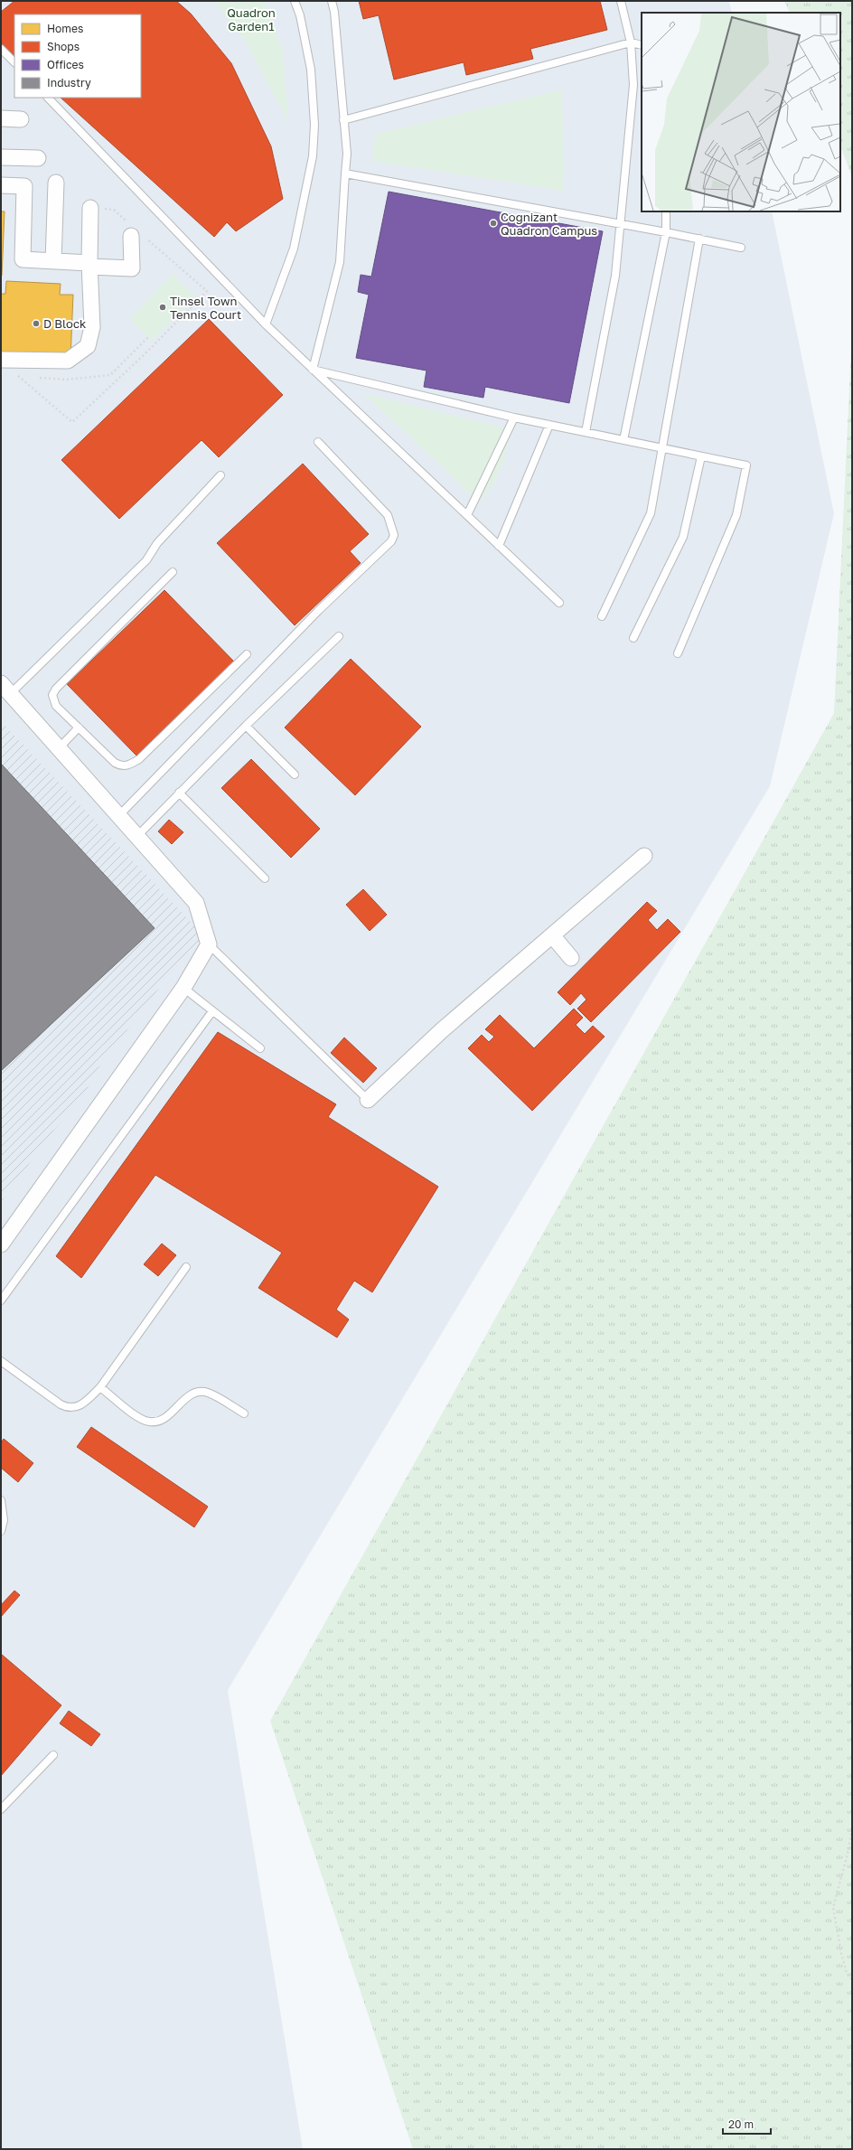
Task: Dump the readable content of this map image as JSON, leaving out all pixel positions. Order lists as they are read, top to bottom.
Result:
{
  "parks": ["Quadron Garden1"],
  "places": ["Cognizant Quadron Campus", "Tinsel Town Tennis Court", "D Block"],
  "legend": [
    "Homes",
    "Shops",
    "Offices",
    "Industry"
  ],
  "scale_bar": "20 m"
}
